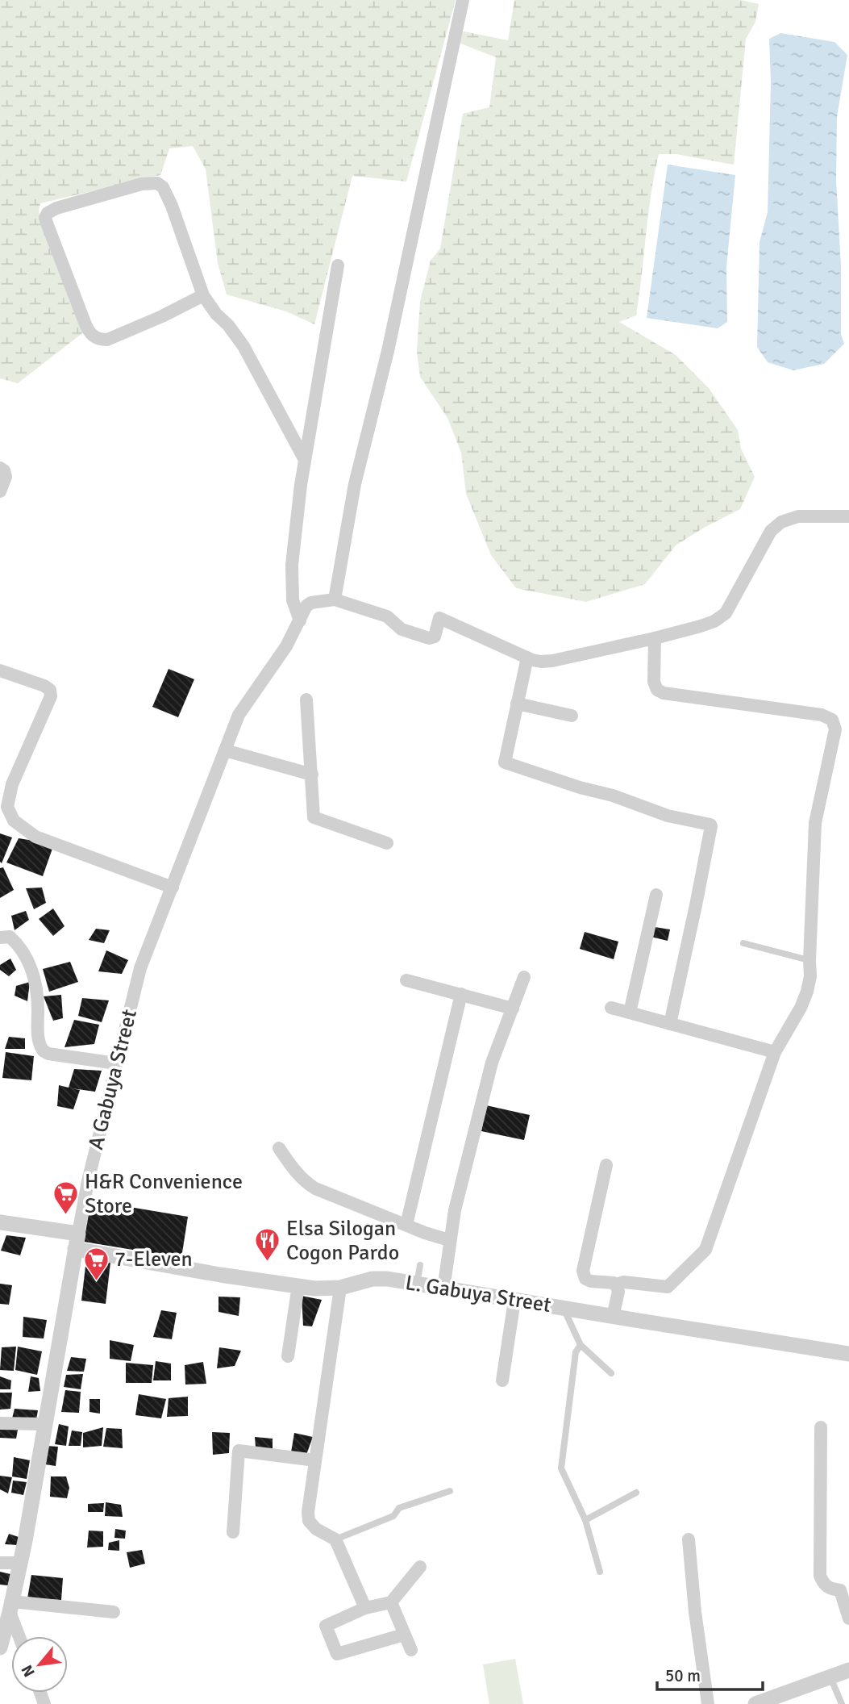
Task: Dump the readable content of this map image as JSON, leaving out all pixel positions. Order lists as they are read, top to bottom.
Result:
{
  "streets": {
    "street": ["A Gabuya Street", "L. Gabuya Street"]
  },
  "crossings": [
    ["A Gabuya Street", "L. Gabuya Street"]
  ],
  "places": {
    "supermarket": ["H&R Convenience Store", "7-Eleven"],
    "restaurant": ["Elsa Silogan Cogon Pardo"]
  },
  "scale_bar": "50 m",
  "north": "bottom left"
}
